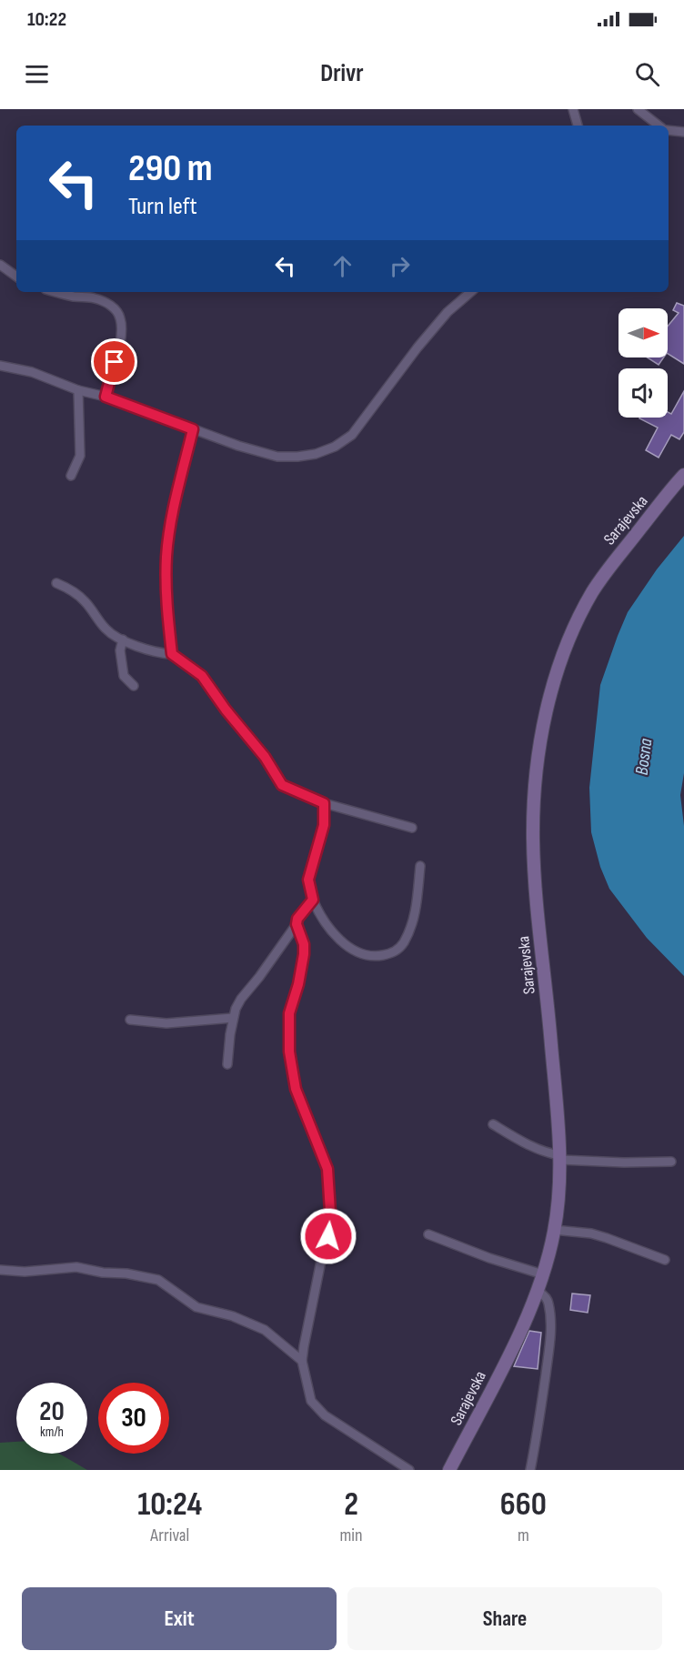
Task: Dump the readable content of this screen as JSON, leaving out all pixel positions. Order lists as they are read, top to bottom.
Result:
{
  "streets": {
    "main road": ["Sarajevska"]
  },
  "water": ["Bosna"],
  "north": "right",
  "page": {
    "status": "10:22",
    "header": "Drivr",
    "turn": ["290 m", "Turn left"],
    "speed": "20 km/h",
    "limit": "30",
    "eta": [
      "10:24",
      "Arrival",
      "2",
      "min",
      "660",
      "m"
    ],
    "buttons": ["Exit", "Share"]
  }
}
